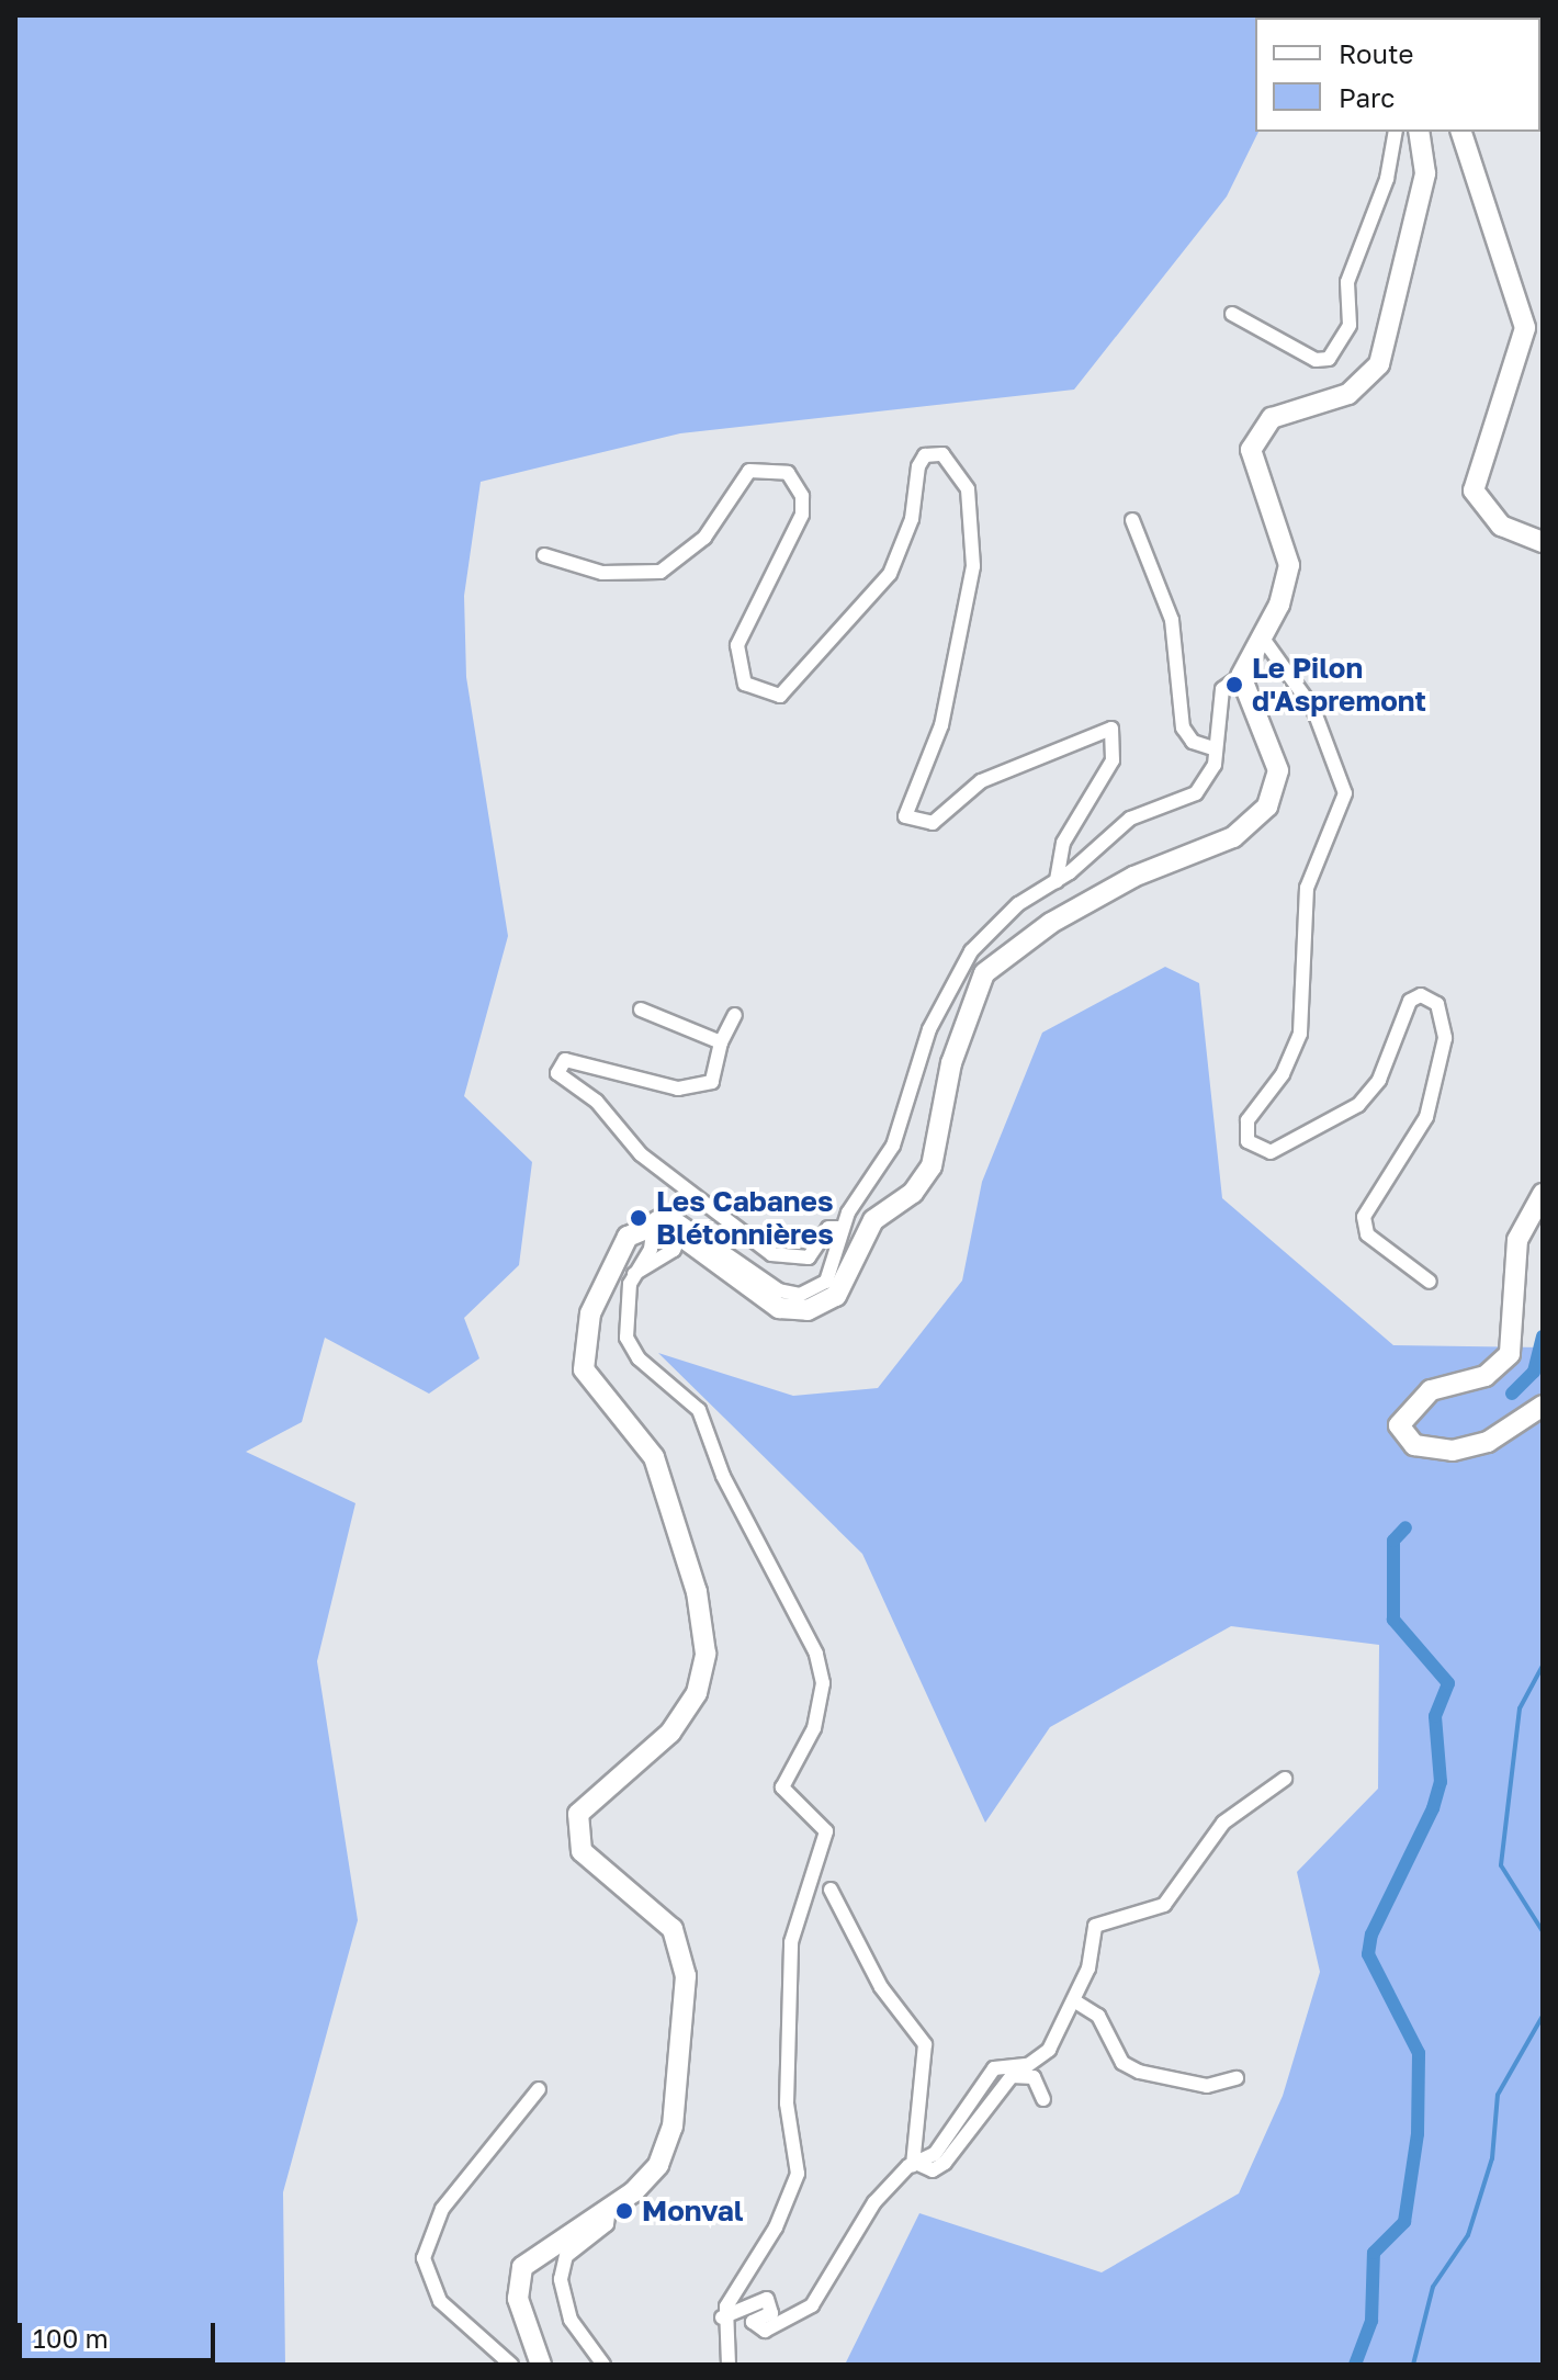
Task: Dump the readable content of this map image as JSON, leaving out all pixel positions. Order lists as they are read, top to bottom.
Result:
{
  "places": ["Le Pilon d'Aspremont", "Les Cabanes Blétonnières", "Monval"],
  "legend": ["Route", "Parc"],
  "scale_bar": "100 m"
}
